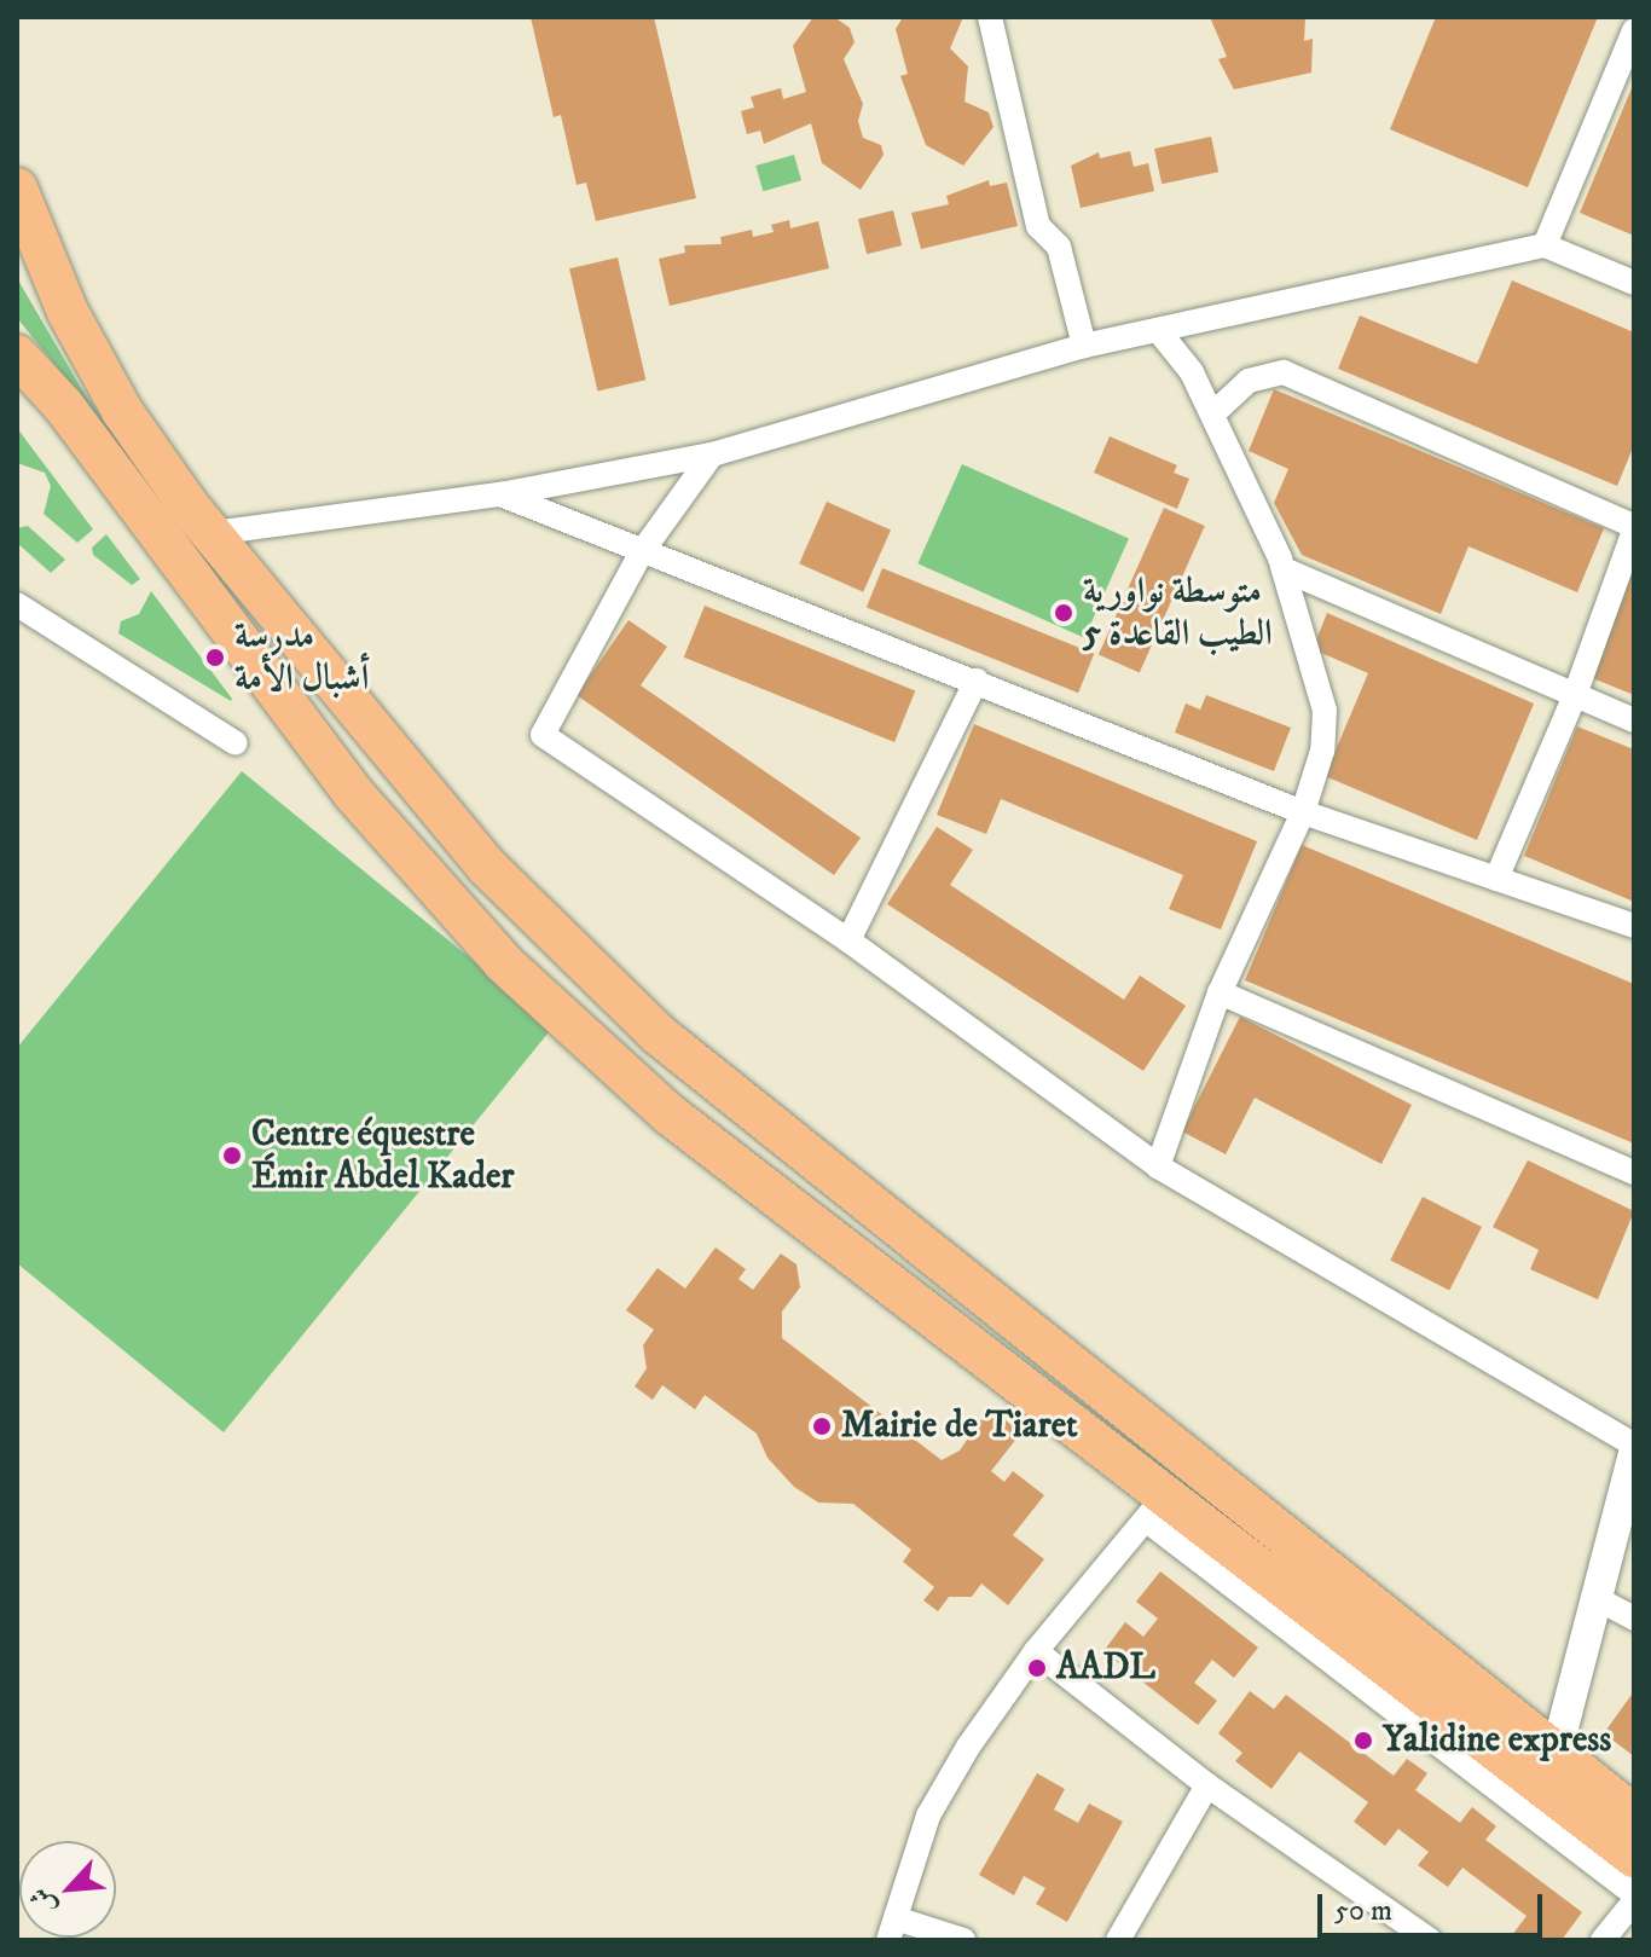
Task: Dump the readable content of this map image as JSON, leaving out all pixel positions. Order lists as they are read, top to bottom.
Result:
{
  "places": [
    "متوسطة نواورية الطيب القاعدة 5",
    "مدرسة أشبال الأمة",
    "Centre équestre Émir Abdel Kader",
    "Mairie de Tiaret",
    "AADL",
    "Yalidine express"
  ],
  "scale_bar": "50 m",
  "north": "bottom left"
}
